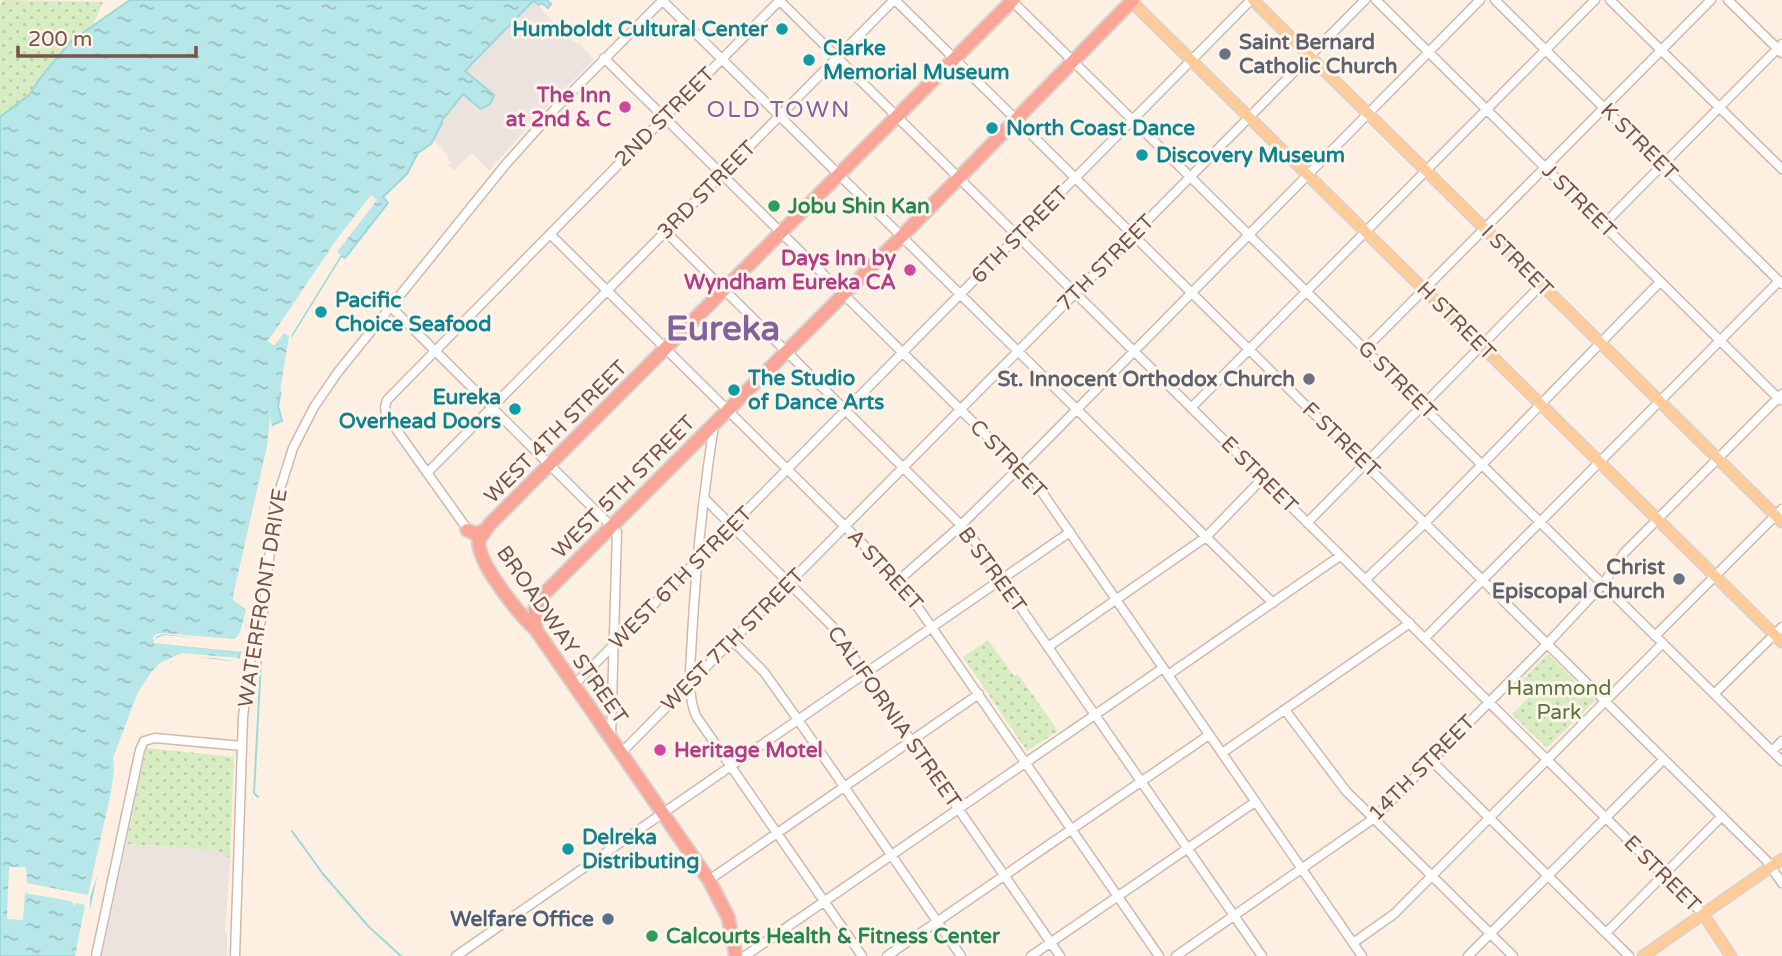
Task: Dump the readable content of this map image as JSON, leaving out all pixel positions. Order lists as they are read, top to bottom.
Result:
{
  "streets": {
    "highway": ["WEST 4TH STREET", "WEST 5TH STREET", "BROADWAY STREET"],
    "main road": ["I STREET", "H STREET", "E STREET"],
    "street": [
      "2ND STREET",
      "K STREET",
      "3RD STREET",
      "J STREET",
      "6TH STREET",
      "7TH STREET",
      "G STREET",
      "F STREET",
      "C STREET",
      "A STREET",
      "B STREET",
      "WEST 6TH STREET",
      "WATERFRONT DRIVE",
      "WEST 7TH STREET",
      "CALIFORNIA STREET",
      "14TH STREET"
    ]
  },
  "crossings": [
    ["2ND STREET", "C STREET"],
    ["2ND STREET", "E STREET"],
    ["2ND STREET", "A STREET"],
    ["2ND STREET", "BROADWAY STREET"],
    ["3RD STREET", "F STREET"],
    ["3RD STREET", "C STREET"],
    ["3RD STREET", "E STREET"],
    ["3RD STREET", "A STREET"],
    ["3RD STREET", "B STREET"],
    ["3RD STREET", "BROADWAY STREET"],
    ["J STREET", "14TH STREET"],
    ["6TH STREET", "I STREET"],
    ["6TH STREET", "H STREET"],
    ["6TH STREET", "G STREET"],
    ["6TH STREET", "F STREET"],
    ["6TH STREET", "C STREET"],
    ["6TH STREET", "E STREET"],
    ["6TH STREET", "A STREET"],
    ["6TH STREET", "B STREET"],
    ["6TH STREET", "WEST 6TH STREET"],
    ["I STREET", "7TH STREET"],
    ["I STREET", "14TH STREET"],
    ["7TH STREET", "H STREET"],
    ["7TH STREET", "G STREET"],
    ["7TH STREET", "F STREET"],
    ["7TH STREET", "C STREET"],
    ["7TH STREET", "E STREET"],
    ["7TH STREET", "A STREET"],
    ["7TH STREET", "B STREET"],
    ["7TH STREET", "WEST 7TH STREET"],
    ["H STREET", "WEST 5TH STREET"],
    ["H STREET", "14TH STREET"],
    ["G STREET", "WEST 4TH STREET"],
    ["G STREET", "WEST 5TH STREET"],
    ["G STREET", "14TH STREET"],
    ["WEST 4TH STREET", "F STREET"],
    ["WEST 4TH STREET", "C STREET"],
    ["WEST 4TH STREET", "E STREET"],
    ["WEST 4TH STREET", "A STREET"],
    ["WEST 4TH STREET", "B STREET"],
    ["WEST 4TH STREET", "BROADWAY STREET"],
    ["F STREET", "WEST 5TH STREET"],
    ["F STREET", "14TH STREET"],
    ["C STREET", "WEST 5TH STREET"],
    ["C STREET", "WATERFRONT DRIVE"],
    ["C STREET", "14TH STREET"],
    ["E STREET", "WEST 5TH STREET"],
    ["E STREET", "14TH STREET"],
    ["WEST 5TH STREET", "A STREET"],
    ["WEST 5TH STREET", "B STREET"],
    ["A STREET", "WEST 6TH STREET"],
    ["A STREET", "WEST 7TH STREET"],
    ["B STREET", "14TH STREET"],
    ["WEST 6TH STREET", "BROADWAY STREET"],
    ["WEST 6TH STREET", "CALIFORNIA STREET"],
    ["BROADWAY STREET", "WEST 7TH STREET"],
    ["WEST 7TH STREET", "CALIFORNIA STREET"]
  ],
  "districts": ["OLD TOWN", "Eureka"],
  "parks": ["Hammond Park"],
  "places": [
    "Humboldt Cultural Center",
    "Saint Bernard Catholic Church",
    "Clarke Memorial Museum",
    "The Inn at 2nd & C",
    "North Coast Dance",
    "Discovery Museum",
    "Jobu Shin Kan",
    "Days Inn by Wyndham Eureka CA",
    "Pacific Choice Seafood",
    "St. Innocent Orthodox Church",
    "The Studio of Dance Arts",
    "Eureka Overhead Doors",
    "Christ Episcopal Church",
    "Heritage Motel",
    "Delreka Distributing",
    "Welfare Office",
    "Calcourts Health & Fitness Center"
  ],
  "scale_bar": "200 m"
}
